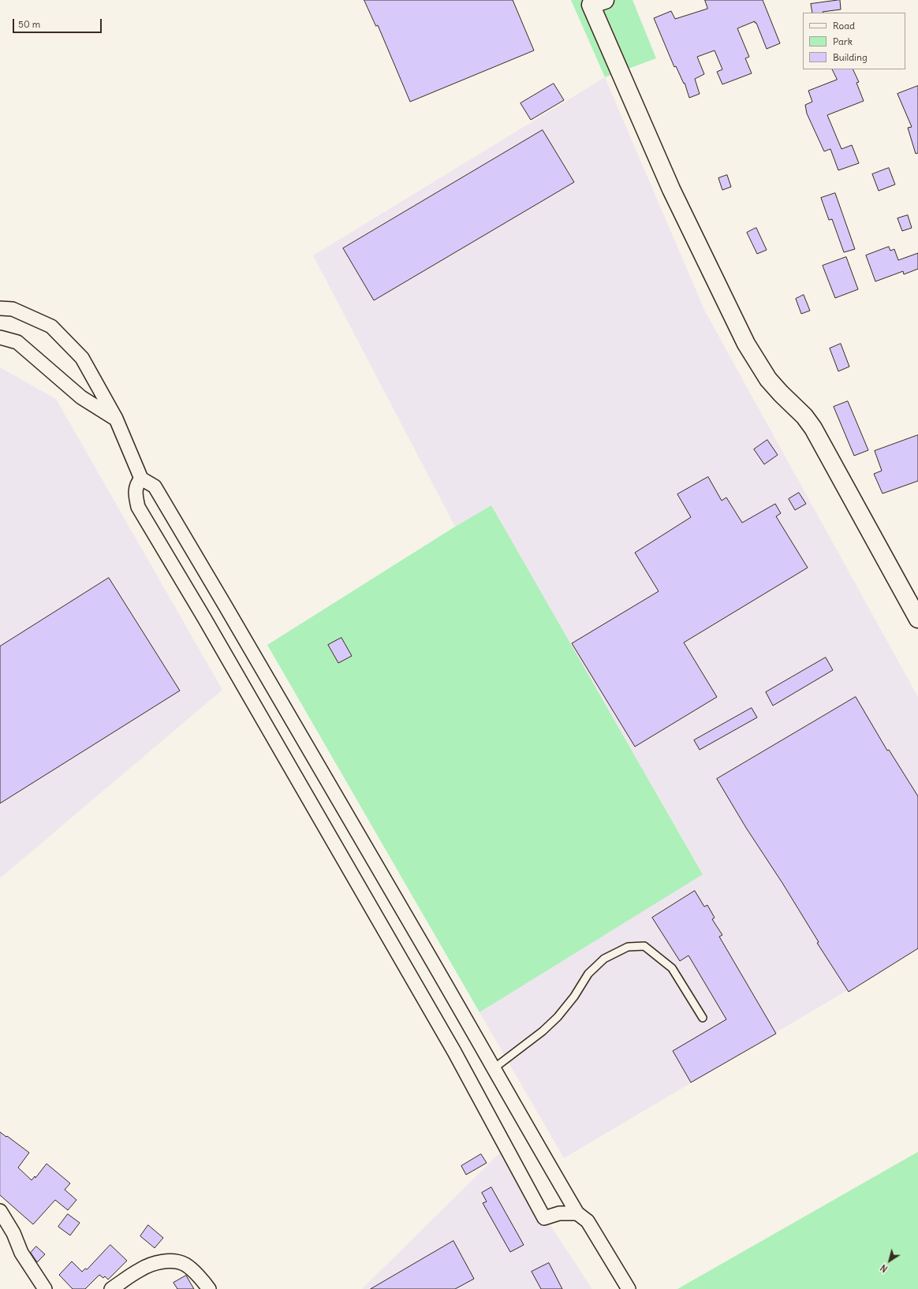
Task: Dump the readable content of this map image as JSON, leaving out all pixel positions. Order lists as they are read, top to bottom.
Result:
{
  "legend": ["Road", "Park", "Building"],
  "scale_bar": "50 m",
  "north": "bottom left"
}
